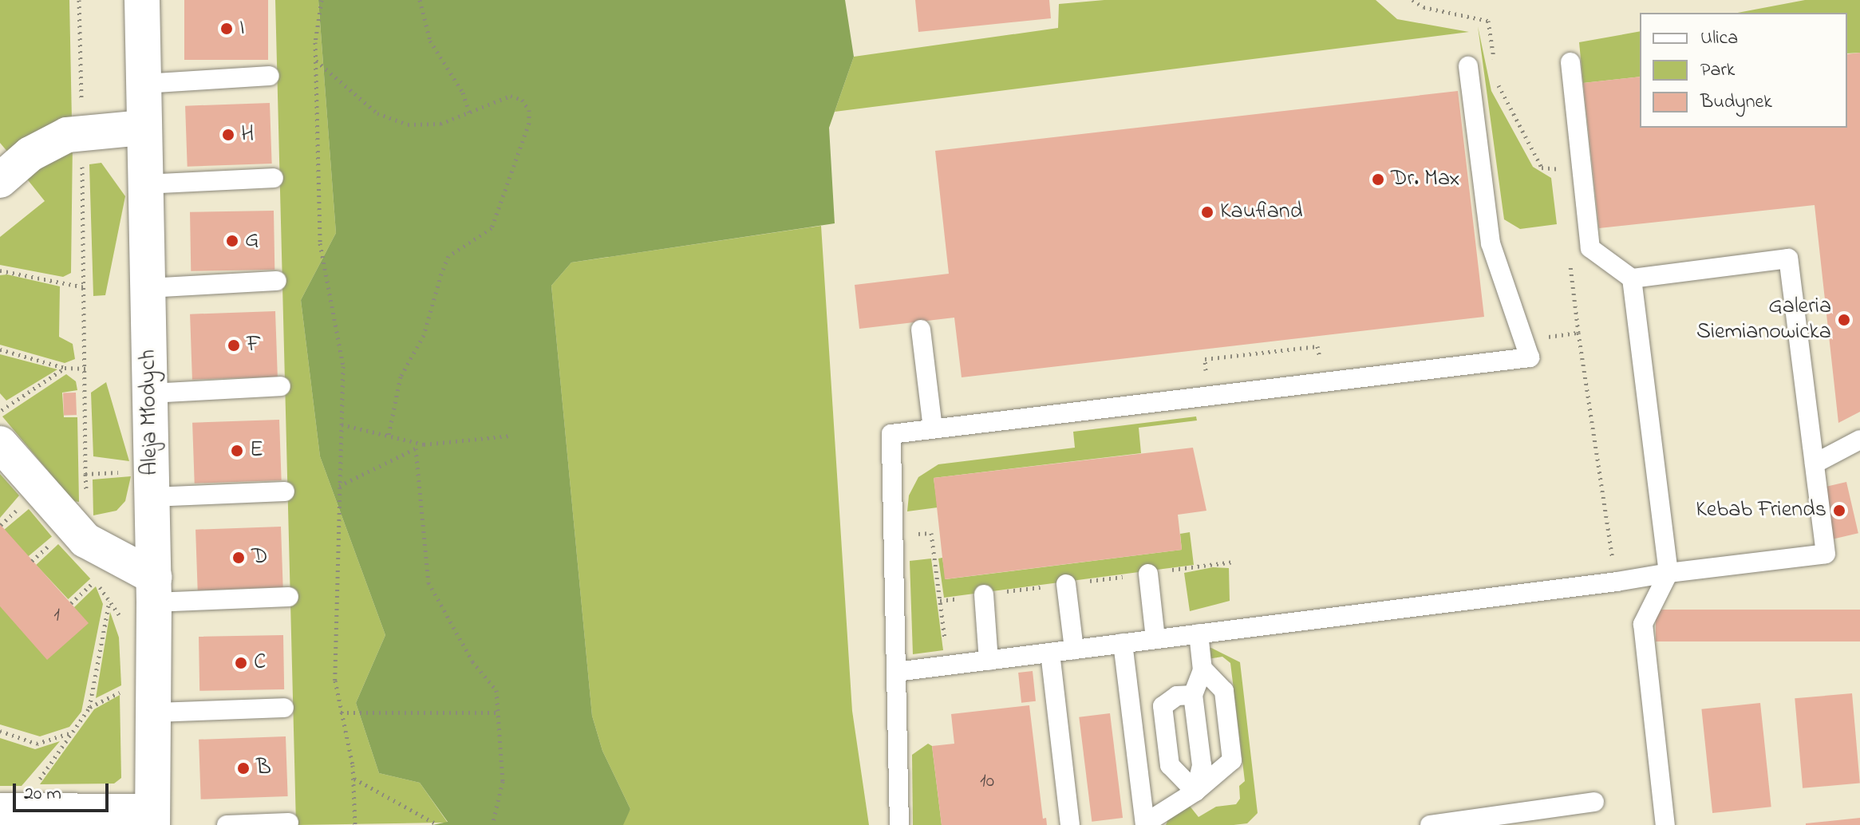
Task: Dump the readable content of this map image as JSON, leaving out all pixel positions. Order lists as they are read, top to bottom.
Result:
{
  "streets": {
    "street": ["Aleja Młodych"]
  },
  "places": [
    "I",
    "H",
    "Dr. Max",
    "Kaufland",
    "G",
    "Galeria Siemianowicka",
    "F",
    "E",
    "Kebab Friends",
    "D",
    "C",
    "B"
  ],
  "house_numbers": ["1", "10"],
  "legend": ["Ulica", "Park", "Budynek"],
  "scale_bar": "20 m"
}
